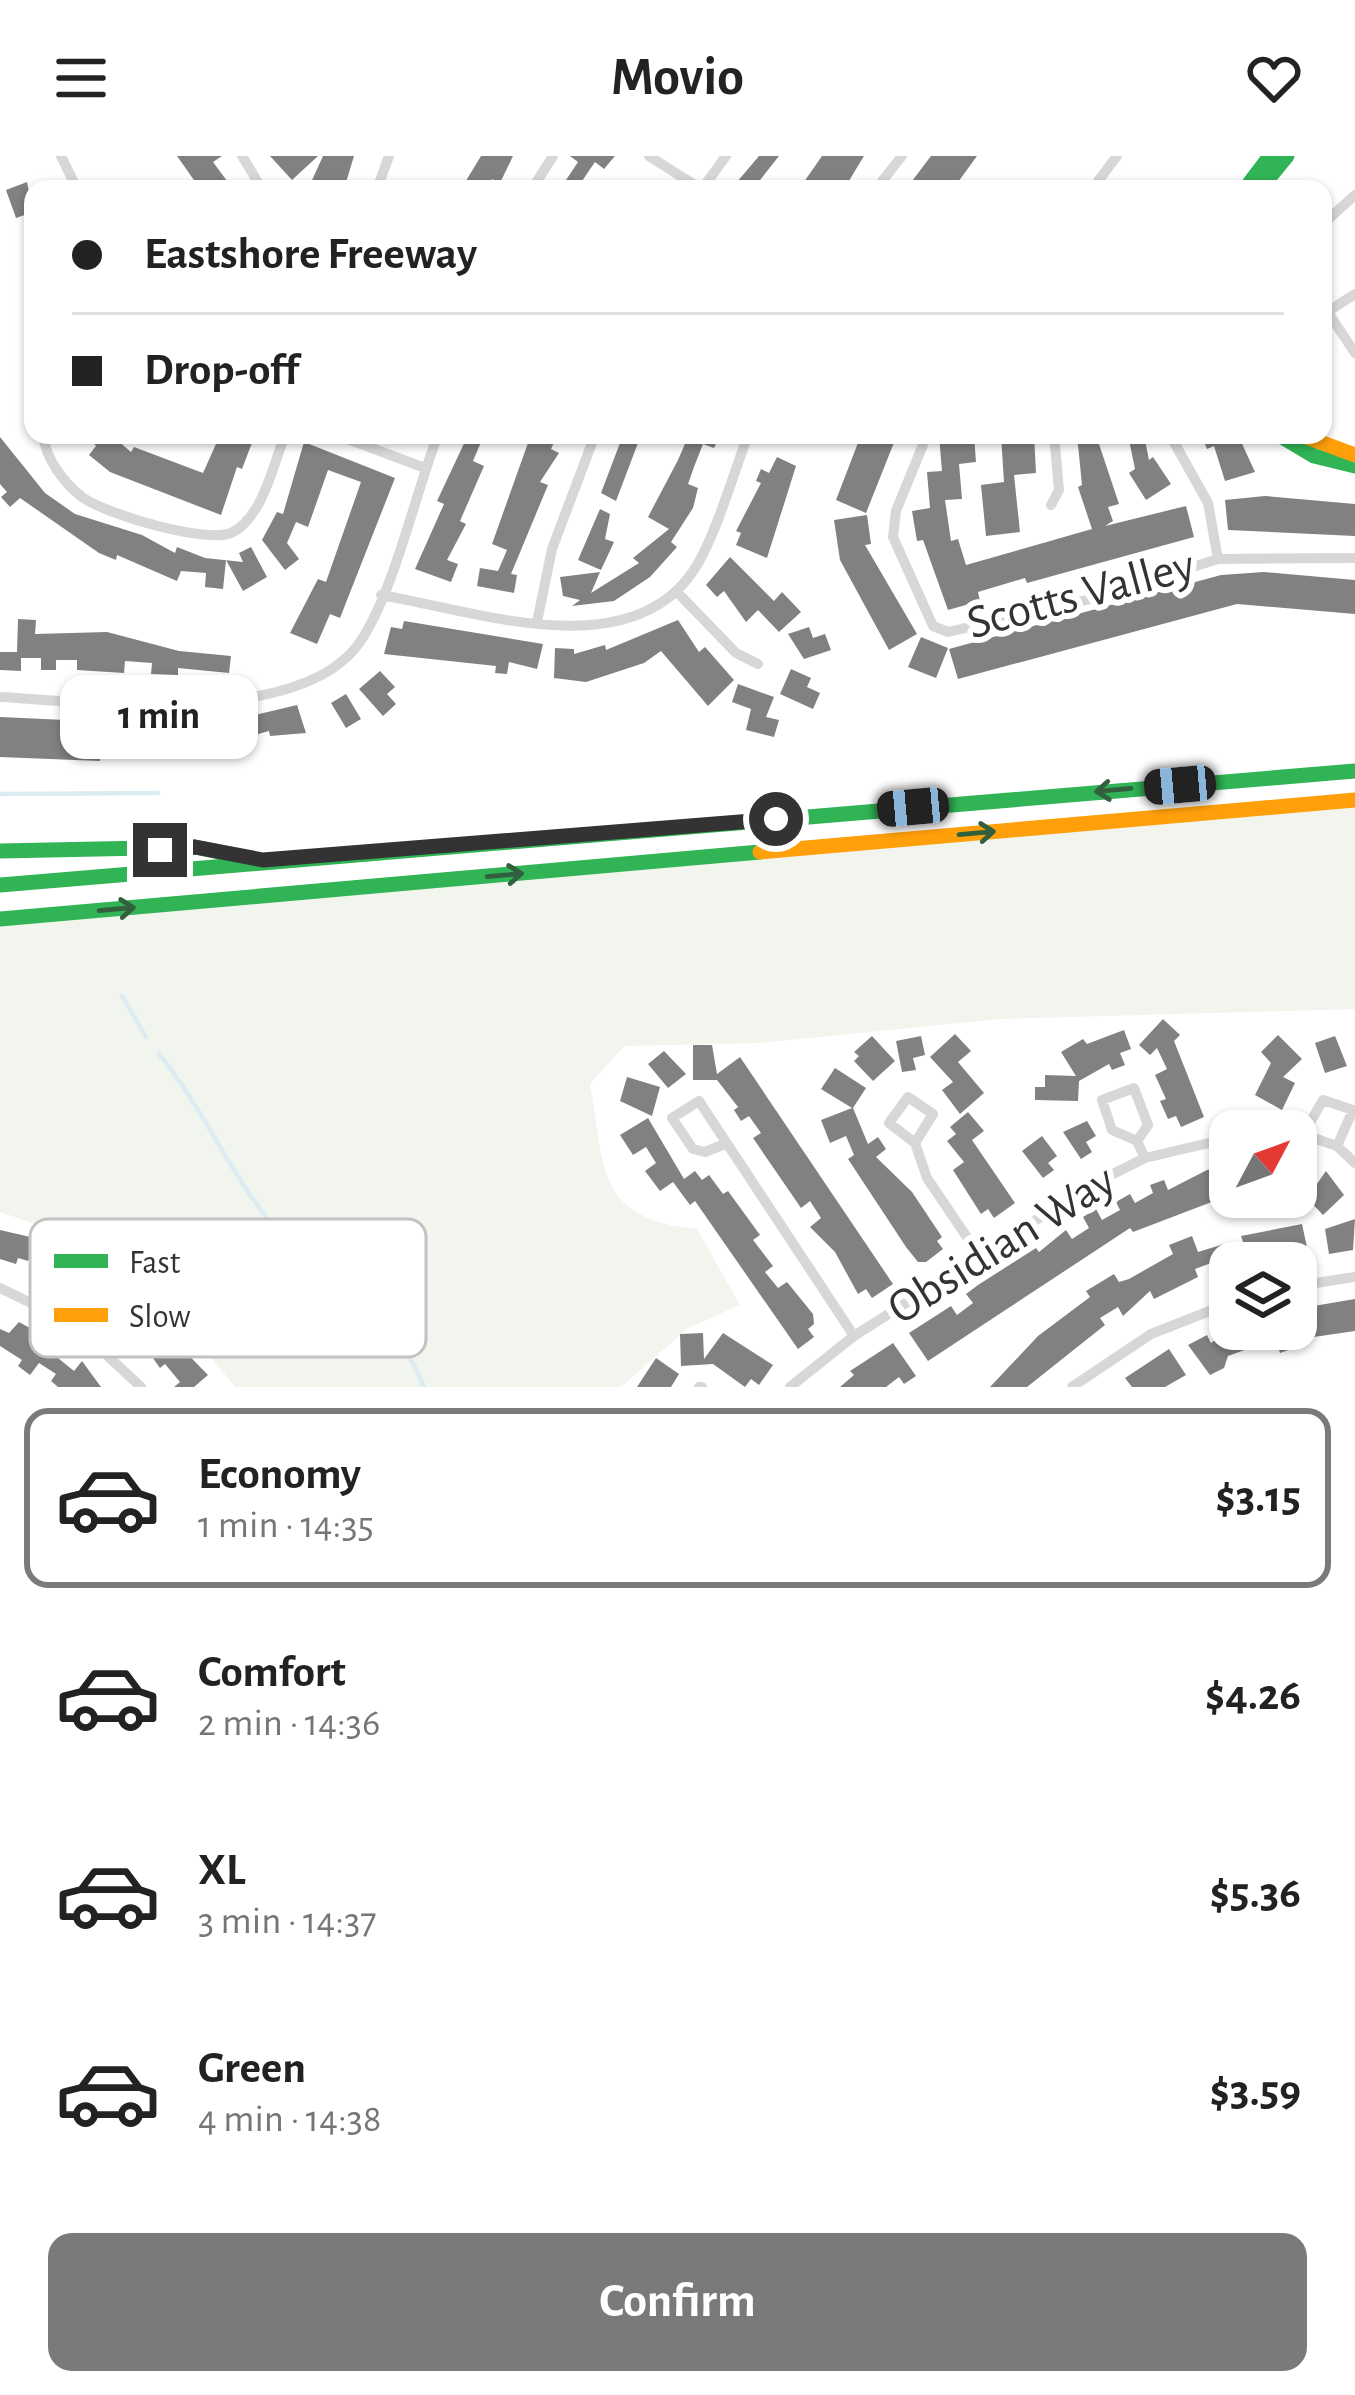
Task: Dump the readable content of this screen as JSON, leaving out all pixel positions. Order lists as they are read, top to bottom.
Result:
{
  "streets": {
    "street": ["Scotts Valley", "Obsidian Way"]
  },
  "legend": ["Fast", "Slow"],
  "north": "top right",
  "page": {
    "header": "Movio",
    "banner": ["Eastshore Freeway", "Drop-off"],
    "bubble": "1 min",
    "list": [
      {
        "name": "Economy",
        "note": "1 min · 14:35",
        "value": "$3.15"
      },
      {
        "name": "Comfort",
        "note": "2 min · 14:36",
        "value": "$4.26"
      },
      {
        "name": "XL",
        "note": "3 min · 14:37",
        "value": "$5.36"
      },
      {
        "name": "Green",
        "note": "4 min · 14:38",
        "value": "$3.59"
      }
    ],
    "buttons": "Confirm"
  }
}
